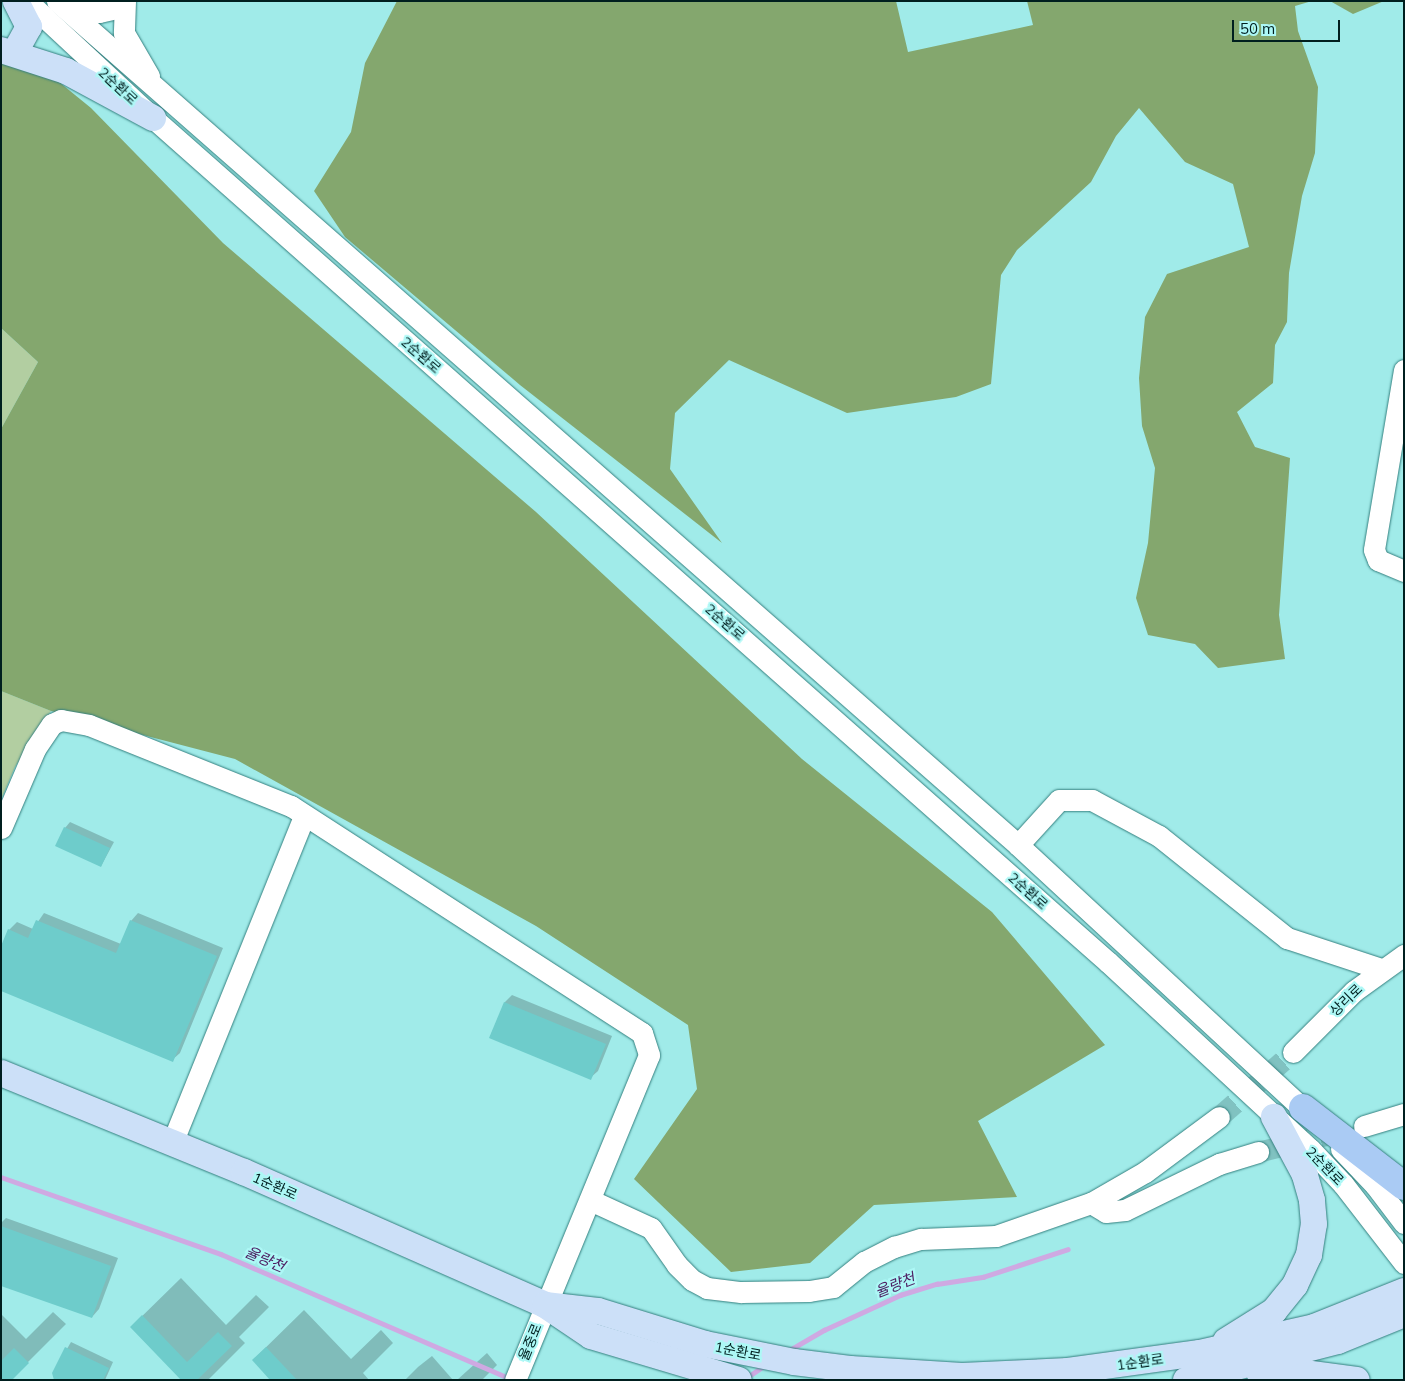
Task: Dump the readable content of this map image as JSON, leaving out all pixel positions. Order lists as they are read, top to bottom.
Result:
{
  "streets": {
    "main road": ["1순환로"],
    "street": ["2순환로", "상리로", "율중로"]
  },
  "crossings": [
    ["1순환로", "율중로"]
  ],
  "water": ["율량천"],
  "scale_bar": "50 m"
}
